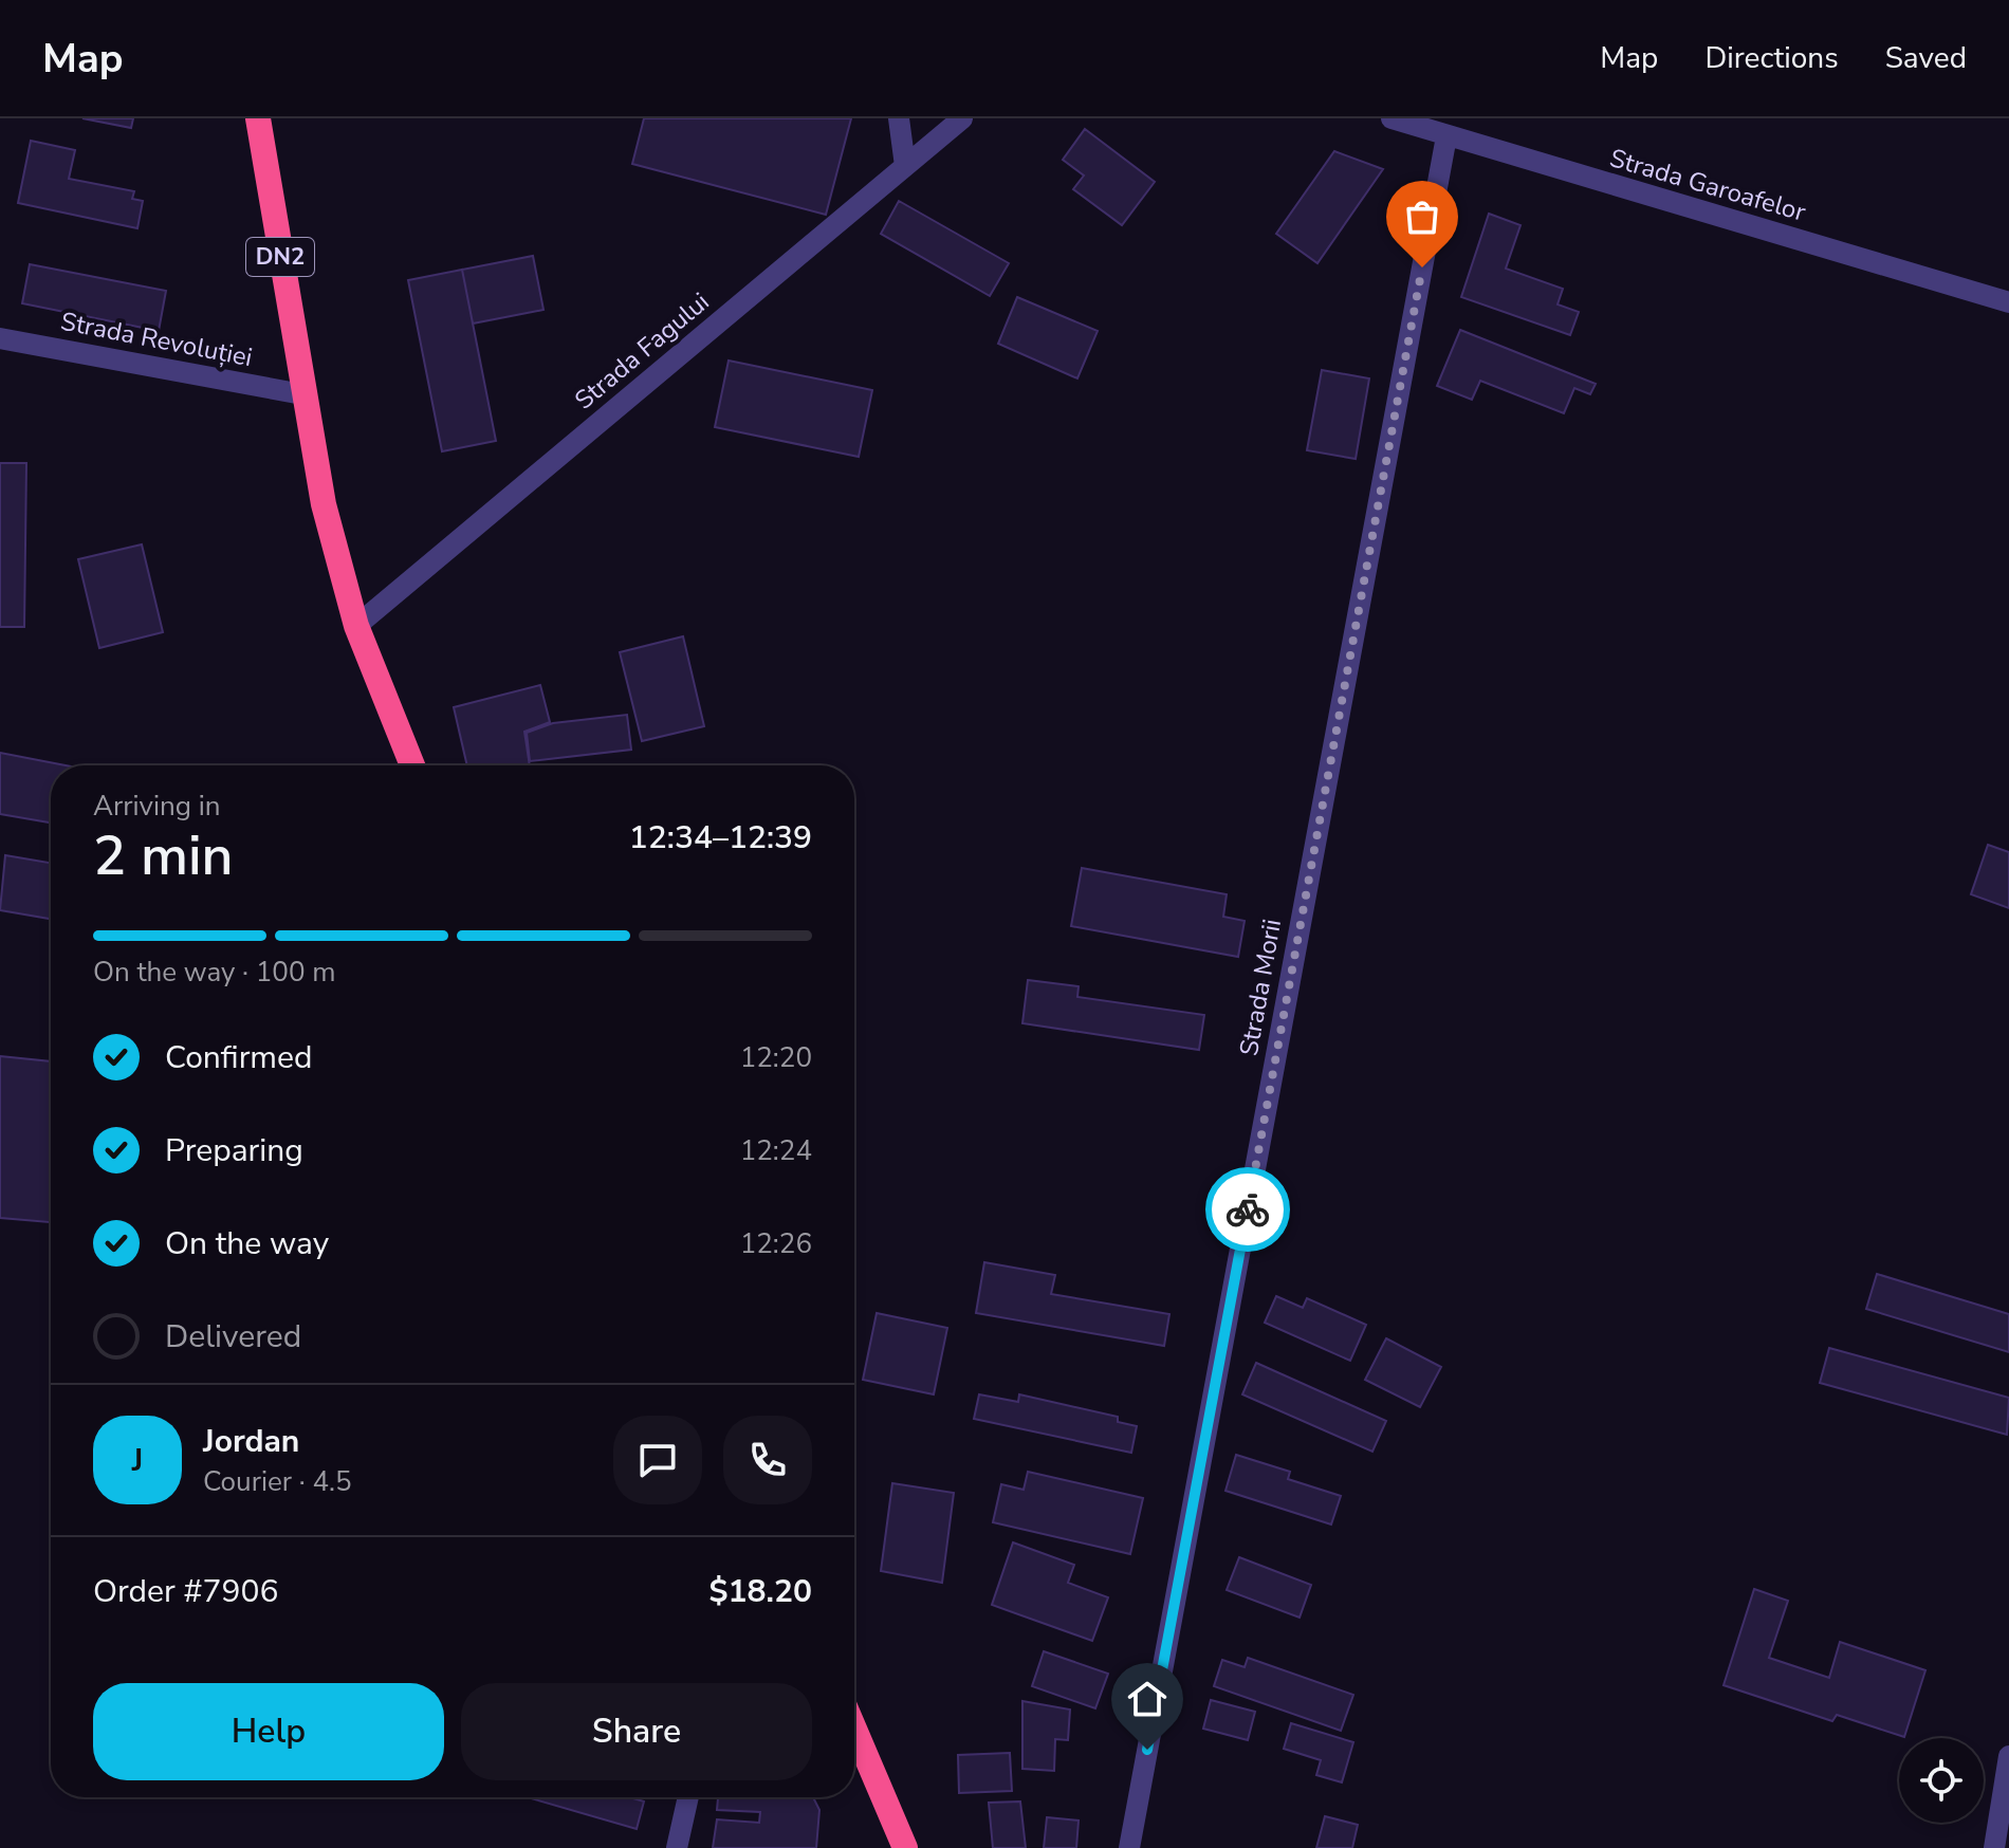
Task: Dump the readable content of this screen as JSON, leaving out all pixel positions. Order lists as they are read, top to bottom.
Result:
{
  "streets": {
    "highway": ["DN2"],
    "street": [
      "Strada Garoafelor",
      "Strada Revoluției",
      "Strada Fagului",
      "Strada Morii"
    ]
  },
  "crossings": [
    ["Strada Garoafelor", "Strada Morii"],
    ["DN2", "Strada Revoluției"],
    ["DN2", "Strada Fagului"]
  ],
  "page": {
    "header": "Map",
    "nav": ["Map", "Directions", "Saved"],
    "heading": ["2 min", "Arriving in", "12:34–12:39"],
    "panel": [
      "Jordan",
      "Courier · 4.5",
      "Order #7906",
      "$18.20"
    ],
    "bar": "On the way · 100 m",
    "list": [
      ["Confirmed", "12:20"],
      ["Preparing", "12:24"],
      ["On the way", "12:26"],
      "Delivered"
    ],
    "round": "J",
    "buttons": ["Help", "Share"]
  }
}
